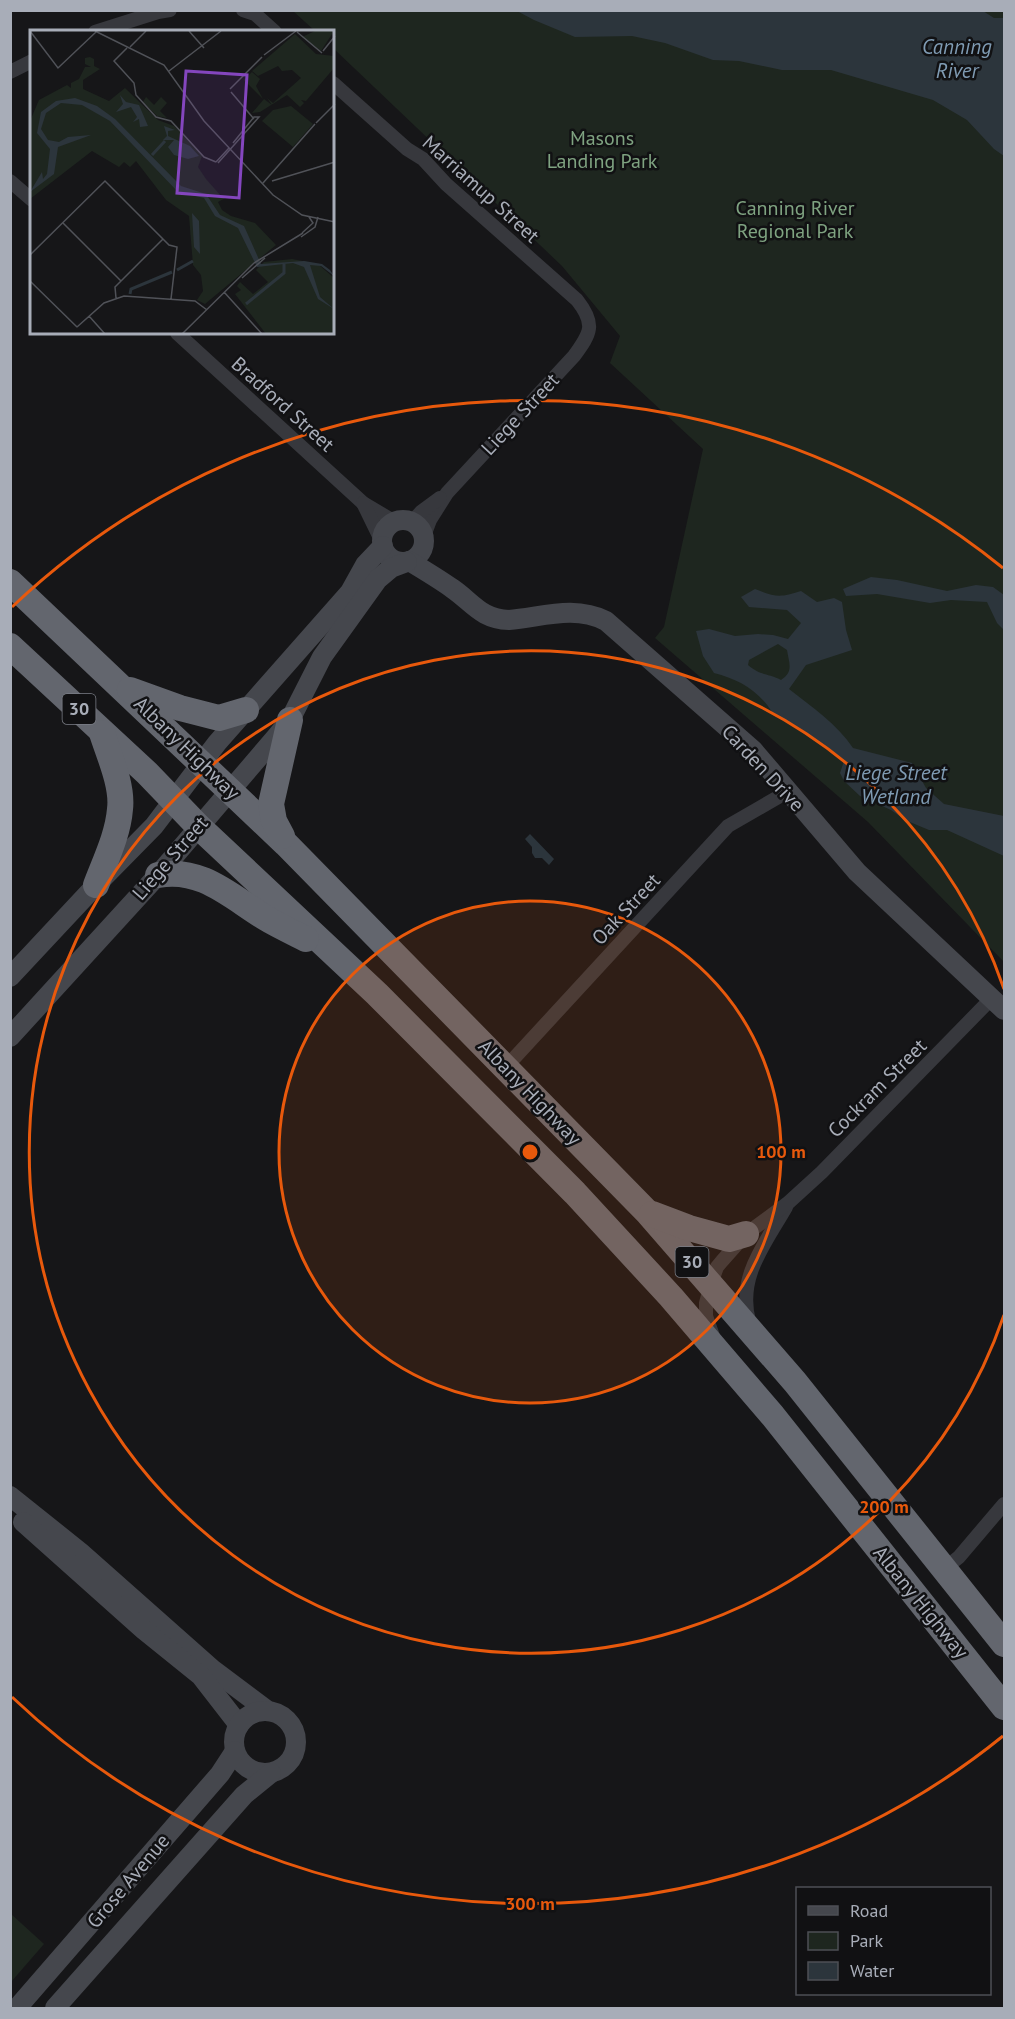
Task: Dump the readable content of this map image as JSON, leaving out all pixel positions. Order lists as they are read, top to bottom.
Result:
{
  "streets": {
    "highway": ["30", "Albany Highway"],
    "street": [
      "Marriamup Street",
      "Bradford Street",
      "Liege Street",
      "Carden Drive",
      "Oak Street",
      "Cockram Street",
      "Grose Avenue"
    ]
  },
  "crossings": [
    ["Marriamup Street", "Liege Street"],
    ["Bradford Street", "Liege Street"],
    ["Bradford Street", "Carden Drive"],
    ["Liege Street", "Albany Highway"],
    ["Liege Street", "Carden Drive"],
    ["Albany Highway", "Oak Street"],
    ["Albany Highway", "Cockram Street"],
    ["Carden Drive", "Oak Street"],
    ["Carden Drive", "Cockram Street"]
  ],
  "water": ["Canning River", "Liege Street Wetland"],
  "parks": ["Masons Landing Park", "Canning River Regional Park"],
  "legend": ["Road", "Park", "Water"],
  "rings": ["100 m", "200 m", "300 m"]
}
